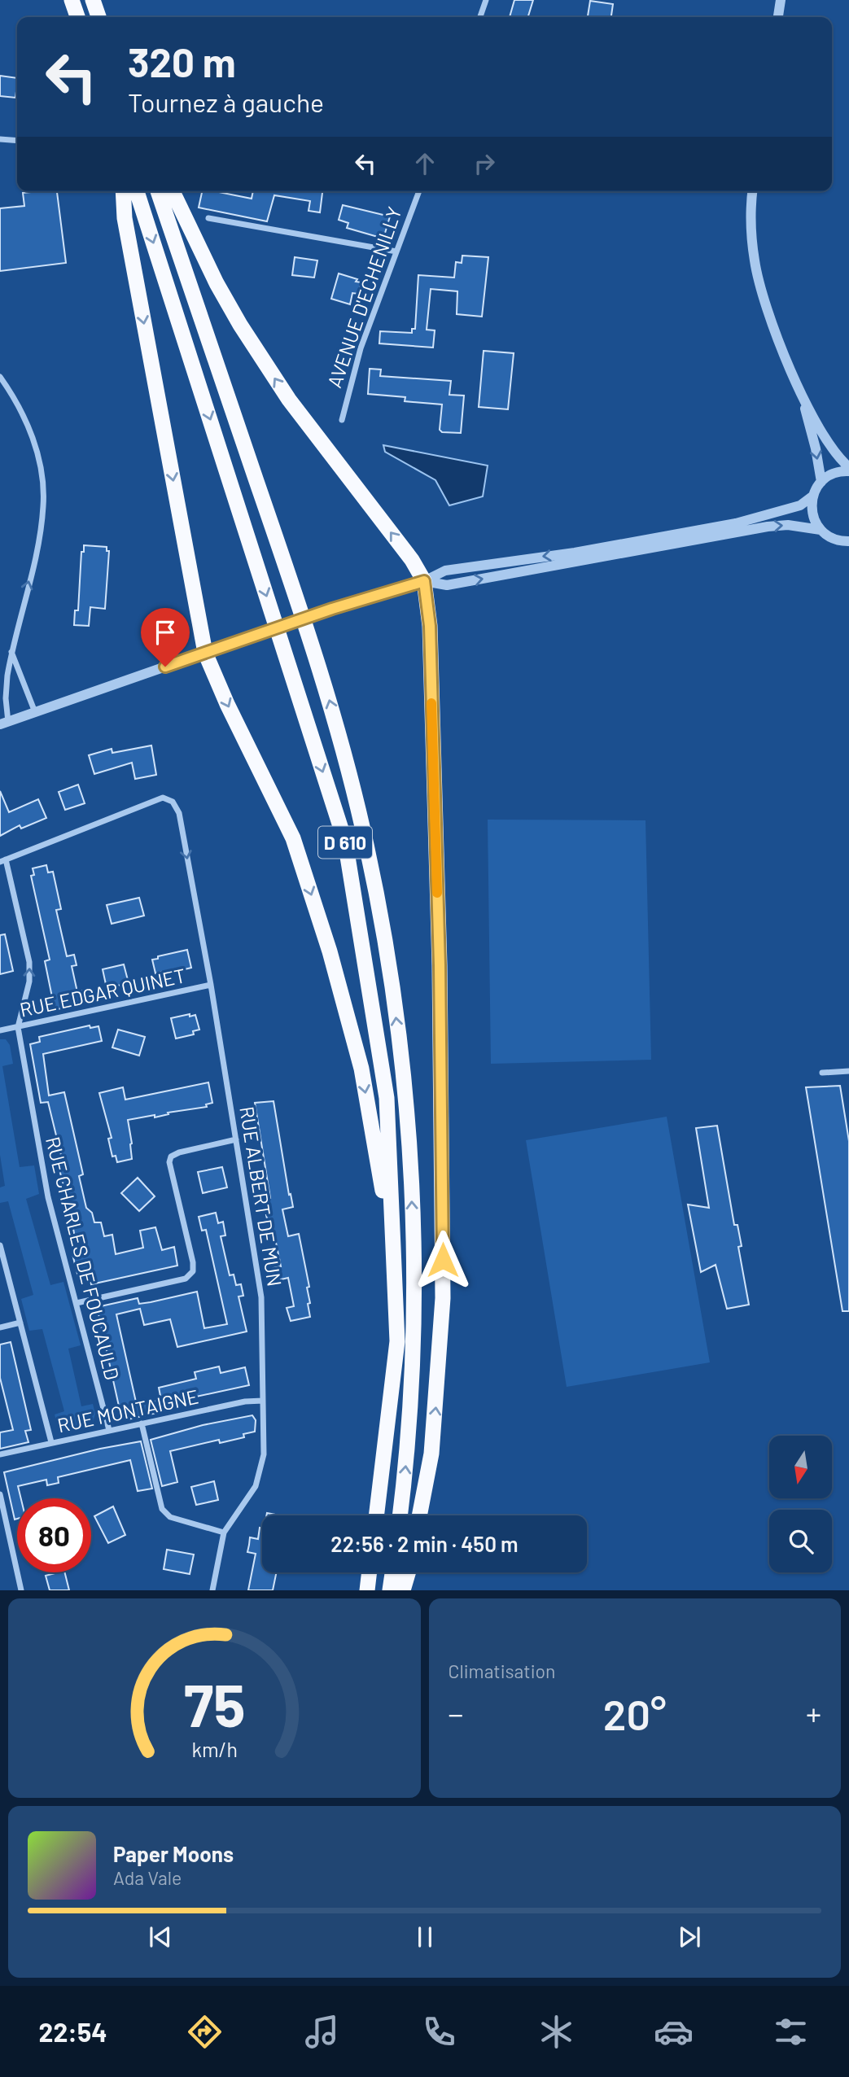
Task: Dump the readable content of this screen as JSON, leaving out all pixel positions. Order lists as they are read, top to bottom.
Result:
{
  "streets": {
    "highway": ["D 610"],
    "street": [
      "AVENUE D'ECHENILLY",
      "RUE EDGAR QUINET",
      "RUE ALBERT DE MUN",
      "RUE CHARLES DE FOUCAULD",
      "RUE MONTAIGNE"
    ]
  },
  "crossings": [
    ["RUE EDGAR QUINET", "RUE ALBERT DE MUN"],
    ["RUE EDGAR QUINET", "RUE CHARLES DE FOUCAULD"],
    ["RUE ALBERT DE MUN", "RUE CHARLES DE FOUCAULD"],
    ["RUE ALBERT DE MUN", "RUE MONTAIGNE"],
    ["RUE CHARLES DE FOUCAULD", "RUE MONTAIGNE"]
  ],
  "north": "bottom",
  "page": {
    "turn": ["320 m", "Tournez à gauche"],
    "limit": "80",
    "trip": "22:56 · 2 min · 450 m",
    "tile": "Climatisation",
    "heat": ["−", "20°", "+"],
    "song": ["Paper Moons", "Ada Vale"],
    "tabs": "22:54",
    "gauge": ["75", "km/h"]
  }
}
